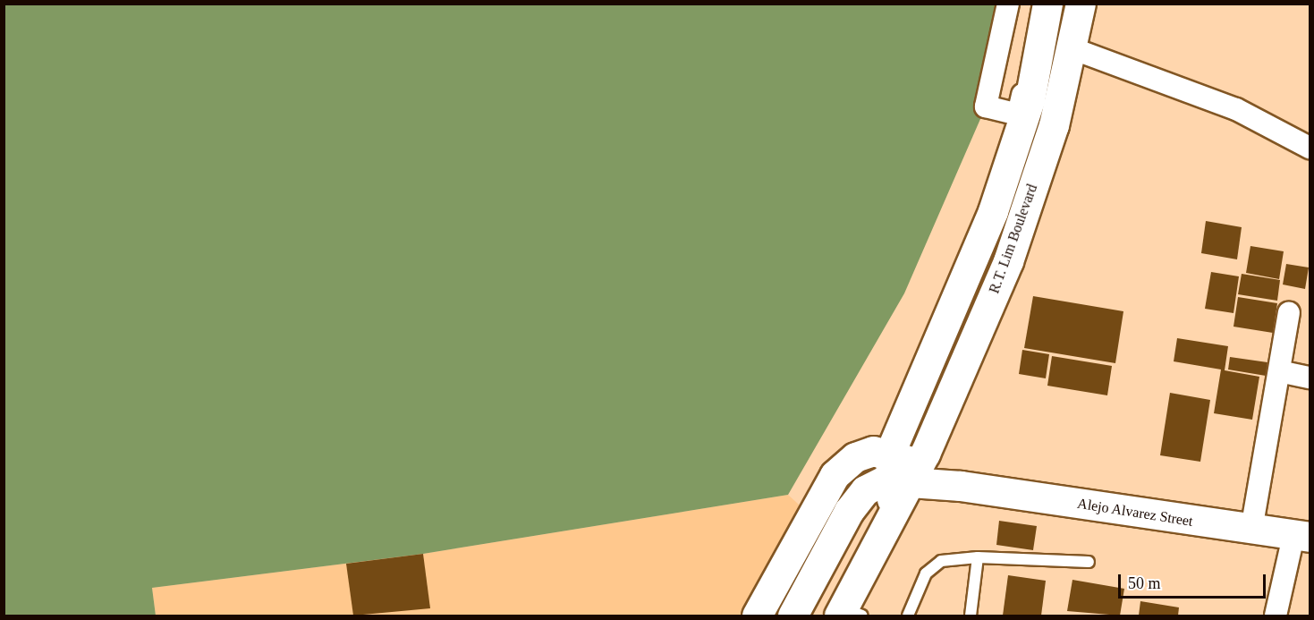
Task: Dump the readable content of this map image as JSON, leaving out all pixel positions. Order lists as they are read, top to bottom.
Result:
{
  "streets": {
    "main road": ["R.T. Lim Boulevard", "Alejo Alvarez Street"]
  },
  "crossings": [
    ["R.T. Lim Boulevard", "Alejo Alvarez Street"]
  ],
  "scale_bar": "50 m"
}
